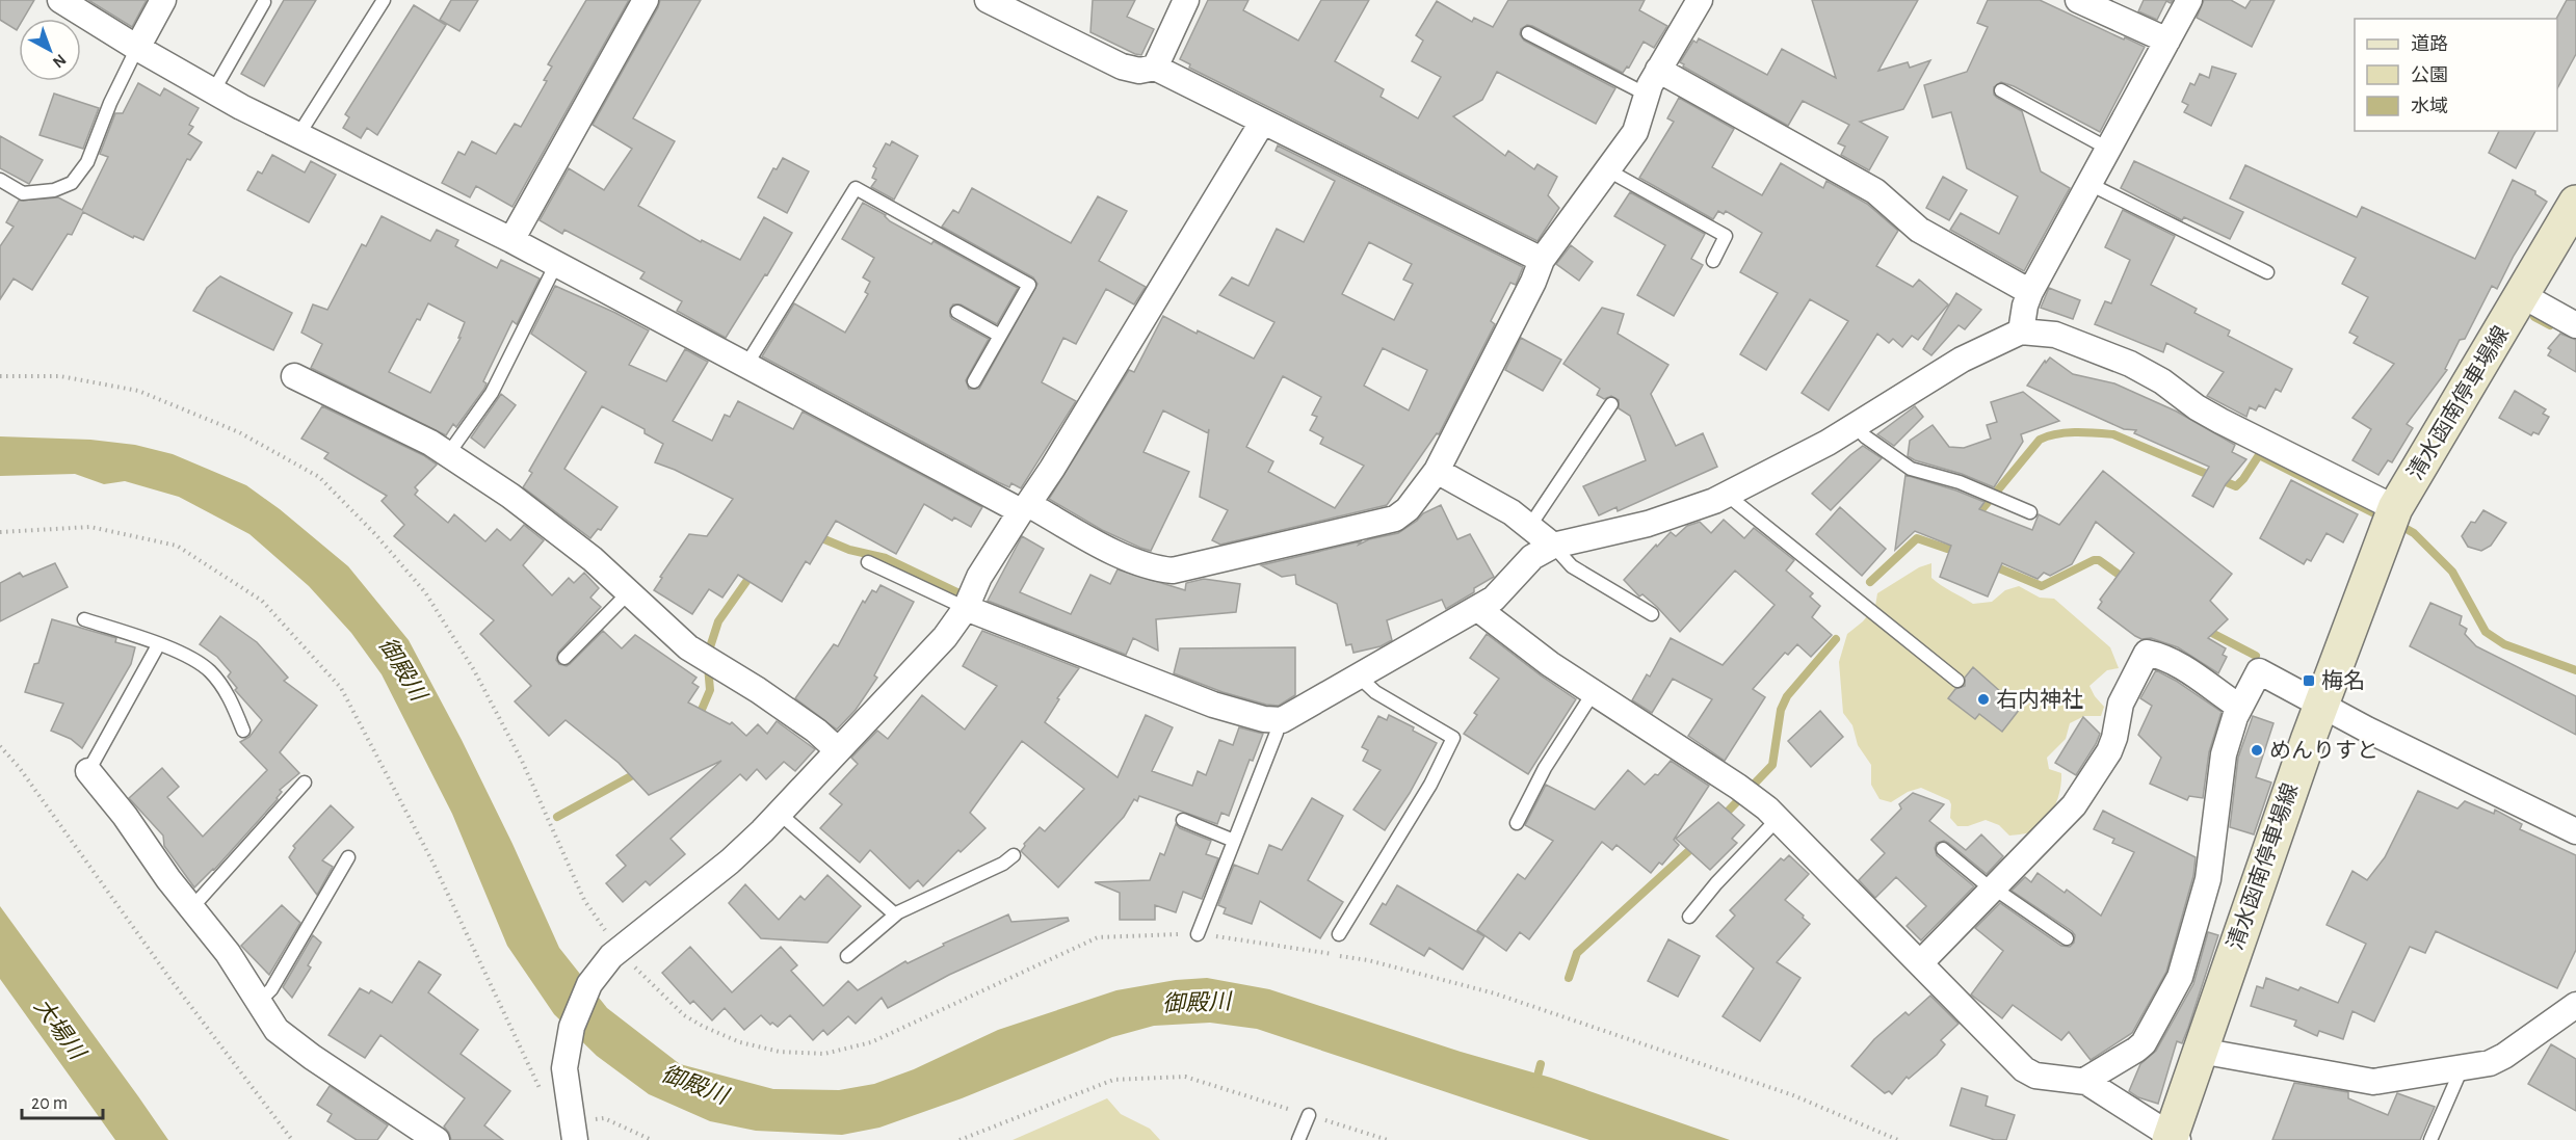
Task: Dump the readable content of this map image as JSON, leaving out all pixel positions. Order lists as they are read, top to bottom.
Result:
{
  "streets": {
    "main road": ["清水函南停車場線"]
  },
  "water": ["御殿川", "大場川"],
  "places": {
    "transit": ["梅名"],
    "other": ["右内神社", "めんりすと"]
  },
  "legend": ["道路", "公園", "水域"],
  "scale_bar": "20 m",
  "north": "bottom right"
}
